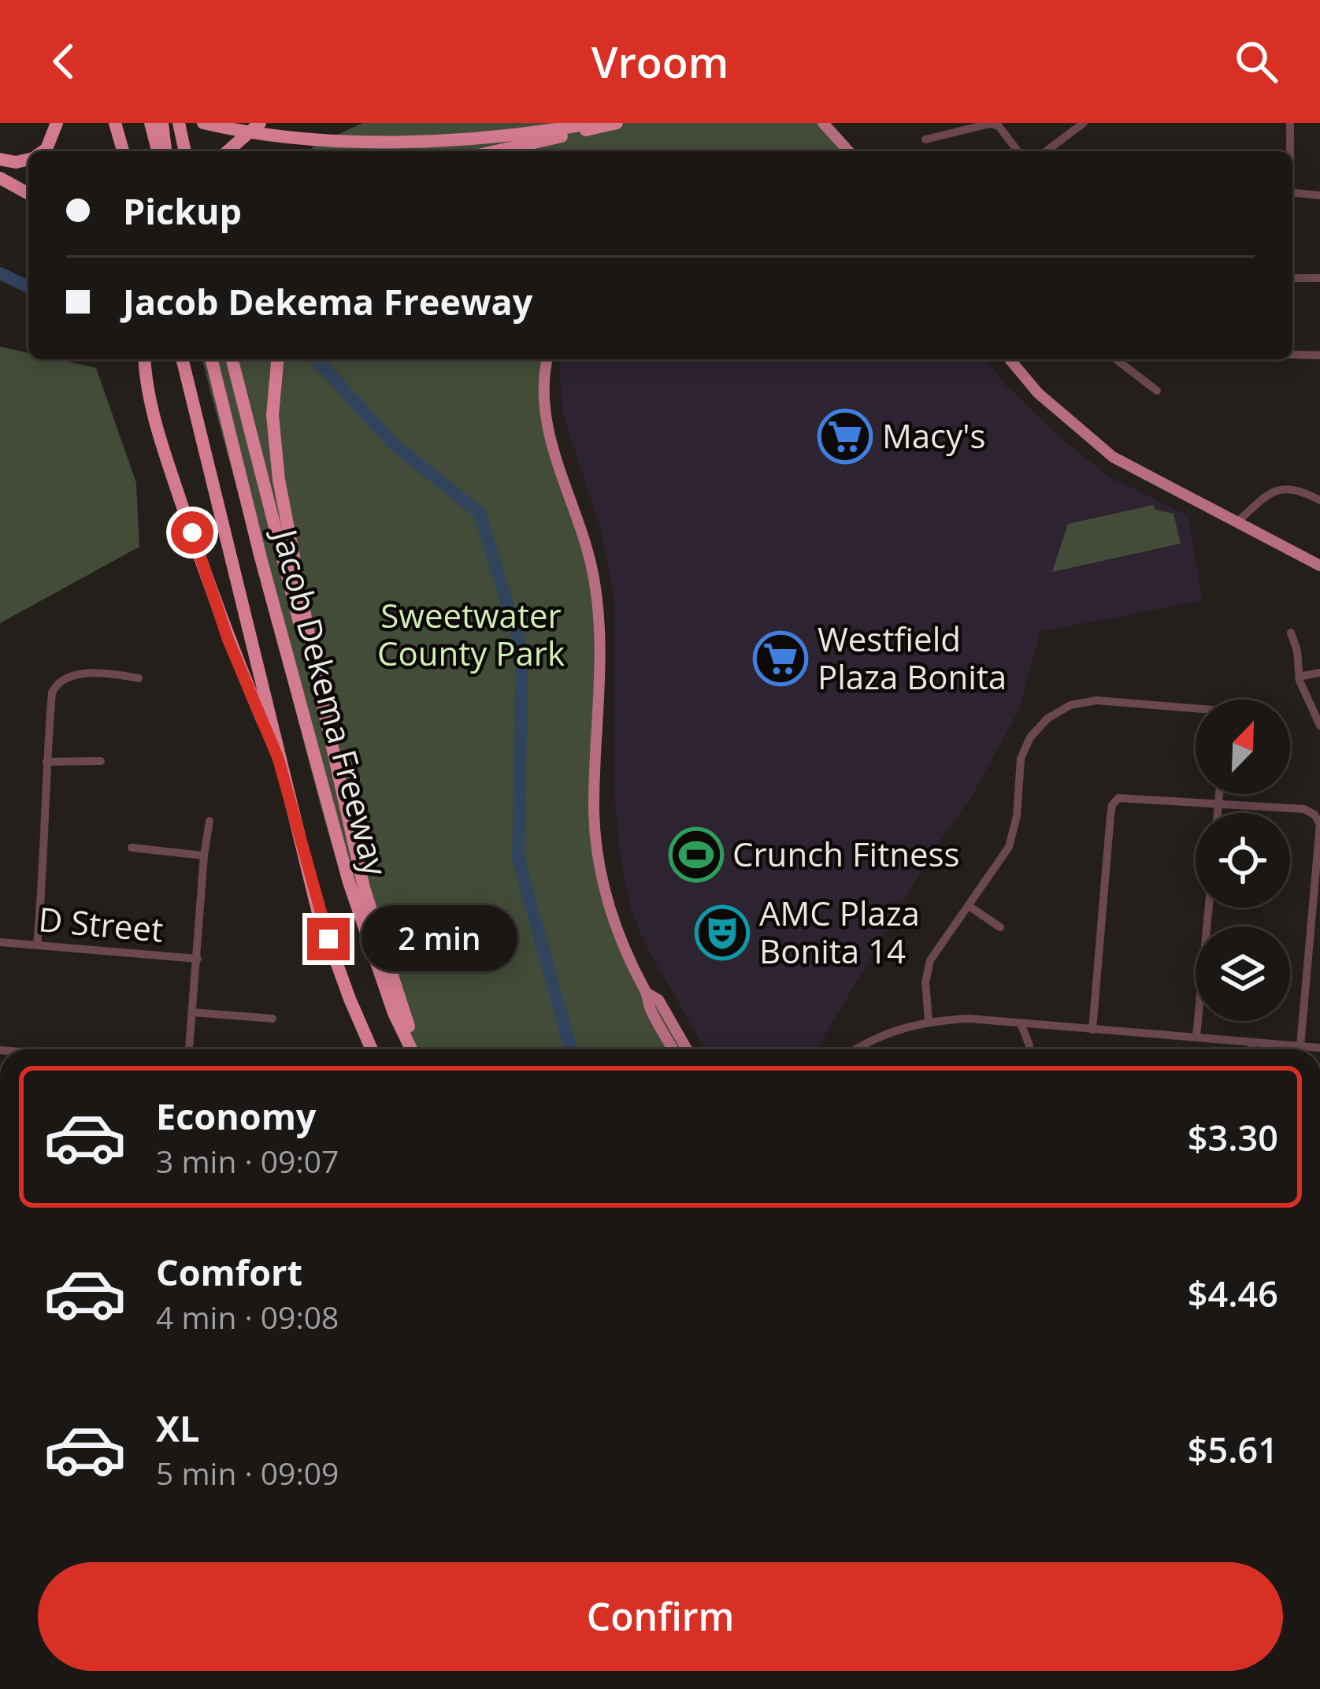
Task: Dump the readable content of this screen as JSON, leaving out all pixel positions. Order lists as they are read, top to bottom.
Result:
{
  "streets": {
    "highway": ["Jacob Dekema Freeway"],
    "street": ["D Street"]
  },
  "parks": ["Sweetwater County Park"],
  "places": {
    "supermarket": ["Macy's", "Westfield Plaza Bonita"],
    "sports": ["Crunch Fitness"],
    "theatre": ["AMC Plaza Bonita 14"]
  },
  "north": "top right",
  "page": {
    "header": "Vroom",
    "banner": ["Pickup", "Jacob Dekema Freeway"],
    "bubble": "2 min",
    "list": [
      {
        "name": "Economy",
        "note": "3 min · 09:07",
        "value": "$3.30"
      },
      {
        "name": "Comfort",
        "note": "4 min · 09:08",
        "value": "$4.46"
      },
      {
        "name": "XL",
        "note": "5 min · 09:09",
        "value": "$5.61"
      }
    ],
    "buttons": "Confirm"
  }
}
